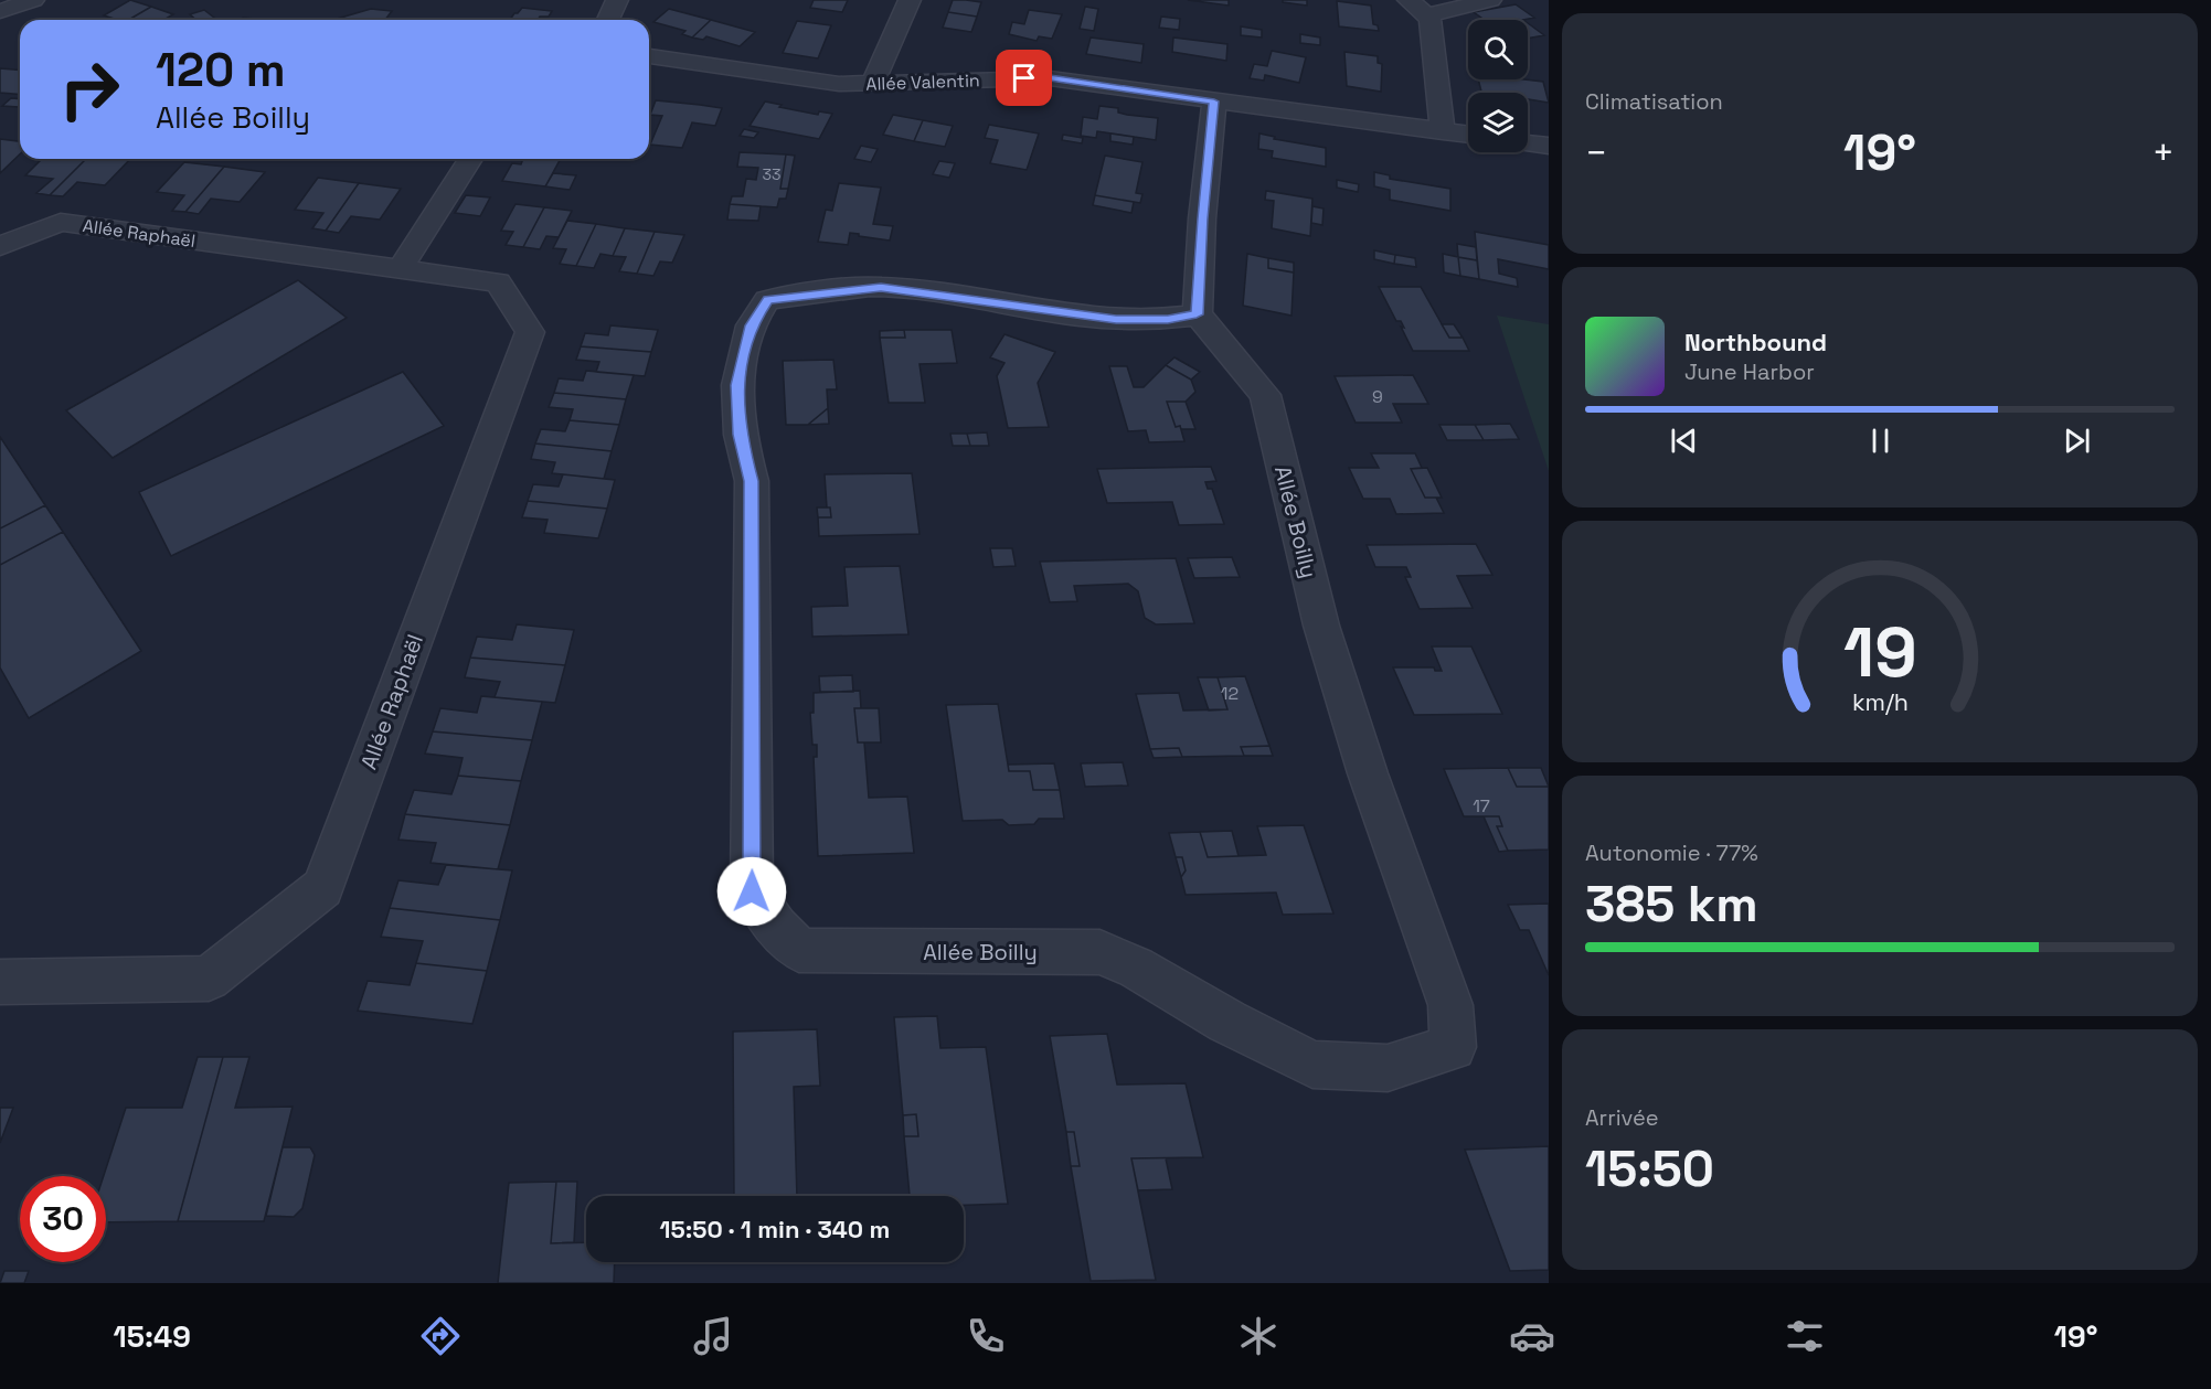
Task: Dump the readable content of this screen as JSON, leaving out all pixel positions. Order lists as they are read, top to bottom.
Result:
{
  "streets": {
    "street": ["Allée Valentin", "Allée Raphaël", "Allée Boilly"]
  },
  "house_numbers": [
    "33",
    "9",
    "12",
    "17"
  ],
  "page": {
    "tile": [
      "Climatisation",
      ["Autonomie · 77%", "385 km"],
      ["Arrivée", "15:50"]
    ],
    "turn": ["120 m", "Allée Boilly"],
    "heat": ["−", "19°", "+"],
    "song": ["Northbound", "June Harbor"],
    "limit": "30",
    "trip": "15:50 · 1 min · 340 m",
    "tabs": ["15:49", "19°"],
    "gauge": ["19", "km/h"]
  }
}
